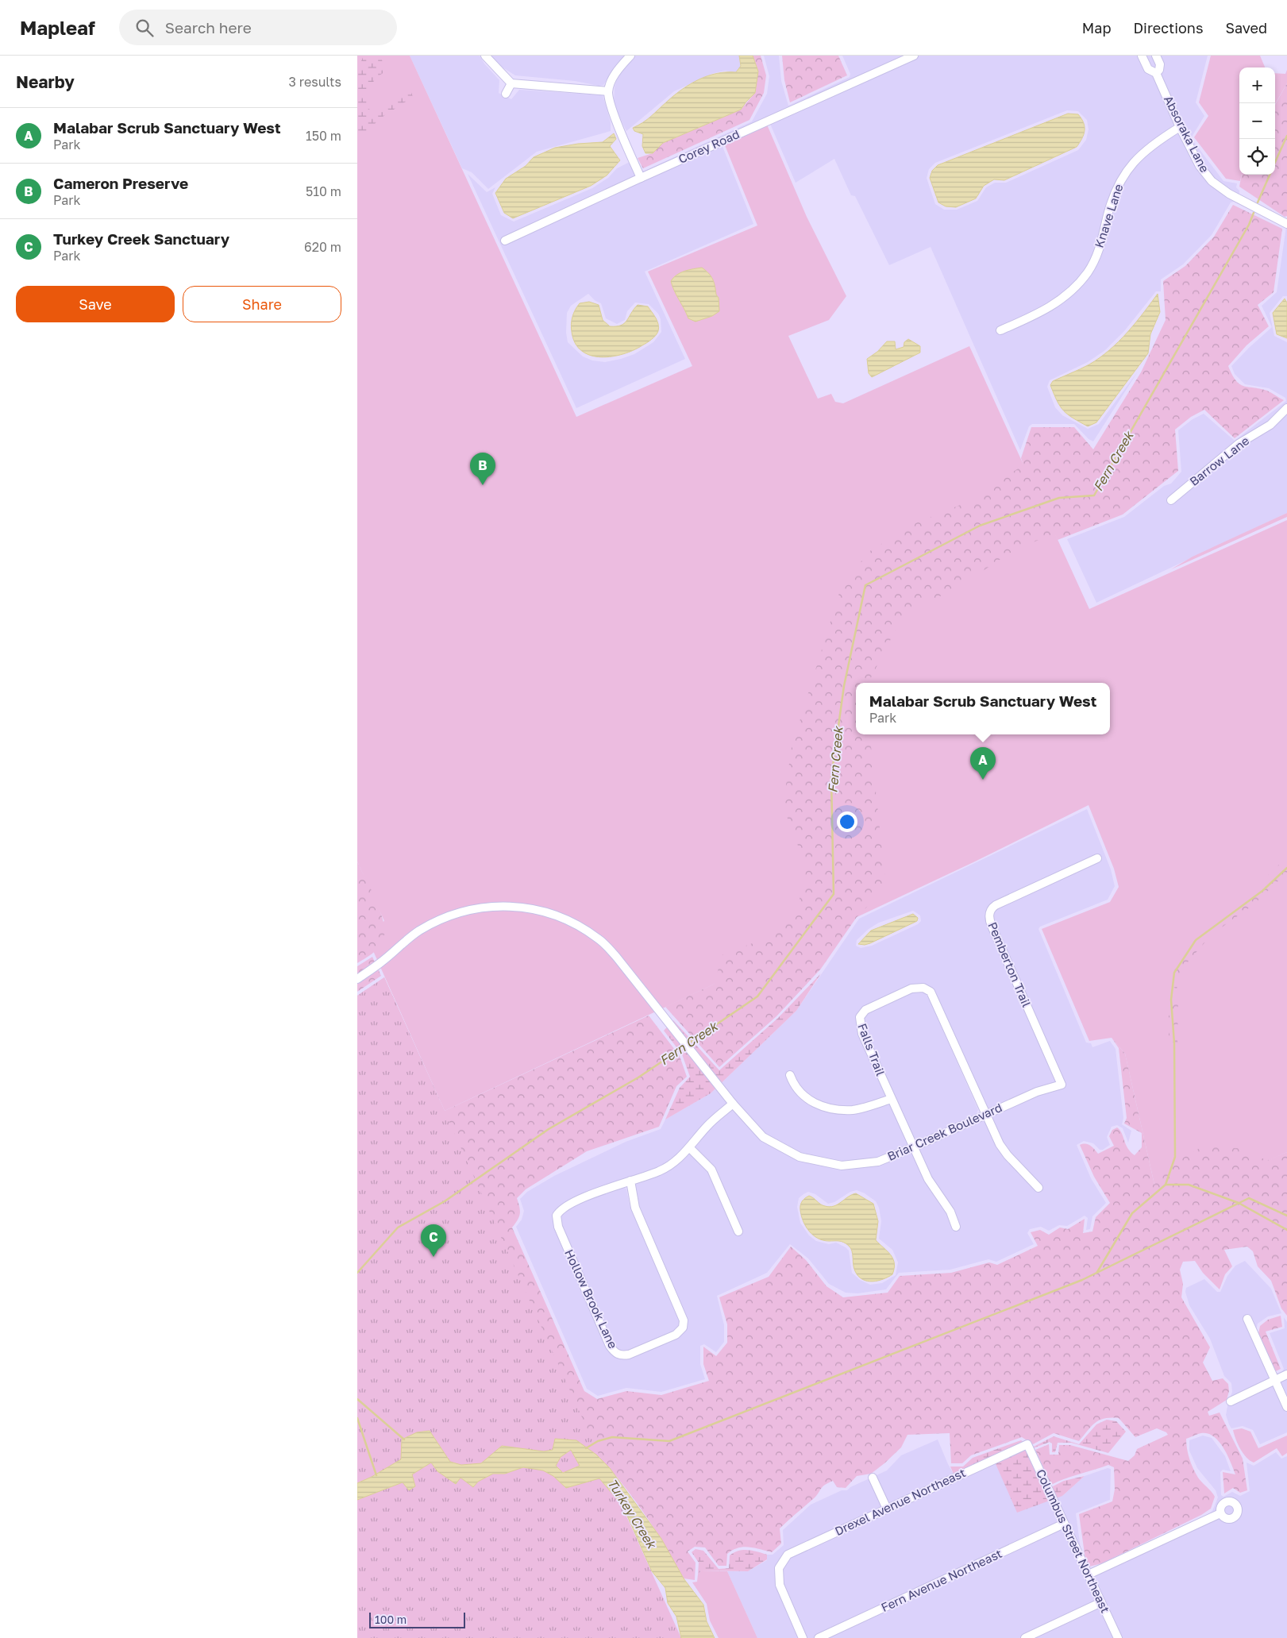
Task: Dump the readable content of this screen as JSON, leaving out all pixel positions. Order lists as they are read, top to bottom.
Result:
{
  "streets": {
    "street": [
      "Absoraka Lane",
      "Corey Road",
      "Knave Lane",
      "Barrow Lane",
      "Pemberton Trail",
      "Falls Trail",
      "Briar Creek Boulevard",
      "Hollow Brook Lane",
      "Drexel Avenue Northeast",
      "Columbus Street Northeast",
      "Fern Avenue Northeast"
    ]
  },
  "crossings": [
    ["Absoraka Lane", "Knave Lane"],
    ["Pemberton Trail", "Briar Creek Boulevard"],
    ["Falls Trail", "Briar Creek Boulevard"],
    ["Briar Creek Boulevard", "Hollow Brook Lane"],
    ["Drexel Avenue Northeast", "Columbus Street Northeast"],
    ["Columbus Street Northeast", "Fern Avenue Northeast"]
  ],
  "water": ["Fern Creek", "Turkey Creek"],
  "scale_bar": "100 m",
  "page": {
    "header": "Mapleaf",
    "search": "Search here",
    "nav": ["Map", "Directions", "Saved"],
    "heading": ["Nearby", "3 results"],
    "map_buttons": ["+", "−"],
    "list": [
      {
        "mark": "A",
        "name": "Malabar Scrub Sanctuary West",
        "note": "Park",
        "value": "150 m"
      },
      {
        "mark": "B",
        "name": "Cameron Preserve",
        "note": "Park",
        "value": "510 m"
      },
      {
        "mark": "C",
        "name": "Turkey Creek Sanctuary",
        "note": "Park",
        "value": "620 m"
      }
    ],
    "buttons": ["Save", "Share"],
    "pins": ["B", "A", "C"],
    "popup": ["Malabar Scrub Sanctuary West", "Park"],
    "scale": "100 m"
  }
}
